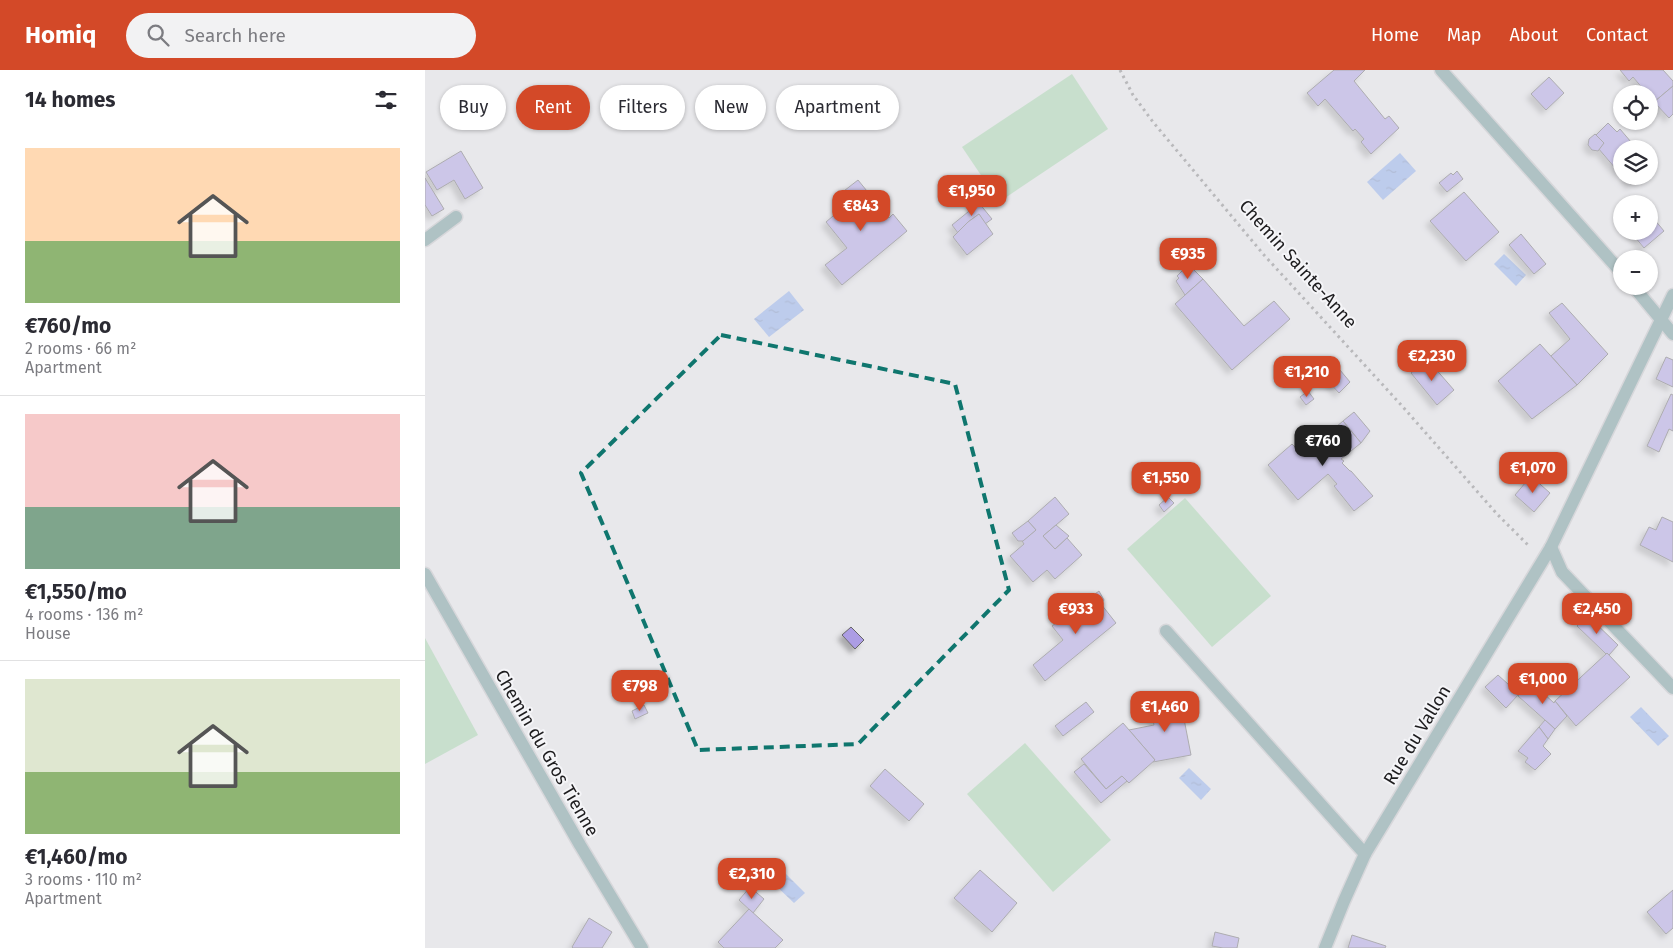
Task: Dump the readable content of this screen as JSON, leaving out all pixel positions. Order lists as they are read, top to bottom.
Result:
{
  "streets": {
    "street": ["Rue du Vallon", "Chemin du Gros Tienne"],
    "path": ["Chemin Sainte-Anne"]
  },
  "crossings": [
    ["Chemin Sainte-Anne", "Rue du Vallon"]
  ],
  "page": {
    "header": "Homiq",
    "search": "Search here",
    "nav": [
      "Home",
      "Map",
      "About",
      "Contact"
    ],
    "heading": "14 homes",
    "map_buttons": ["+", "−"],
    "chip": [
      "Buy",
      "Rent",
      "Filters",
      "New",
      "Apartment"
    ],
    "list": [
      {
        "name": "€760/mo",
        "note": "2 rooms · 66 m² · Apartment"
      },
      {
        "name": "€1,550/mo",
        "note": "4 rooms · 136 m² · House"
      },
      {
        "name": "€1,460/mo",
        "note": "3 rooms · 110 m² · Apartment"
      }
    ],
    "price": [
      "€1,950",
      "€843",
      "€935",
      "€2,230",
      "€1,210",
      "€760",
      "€1,070",
      "€1,550",
      "€933",
      "€2,450",
      "€1,000",
      "€798",
      "€1,460",
      "€2,310"
    ]
  }
}
